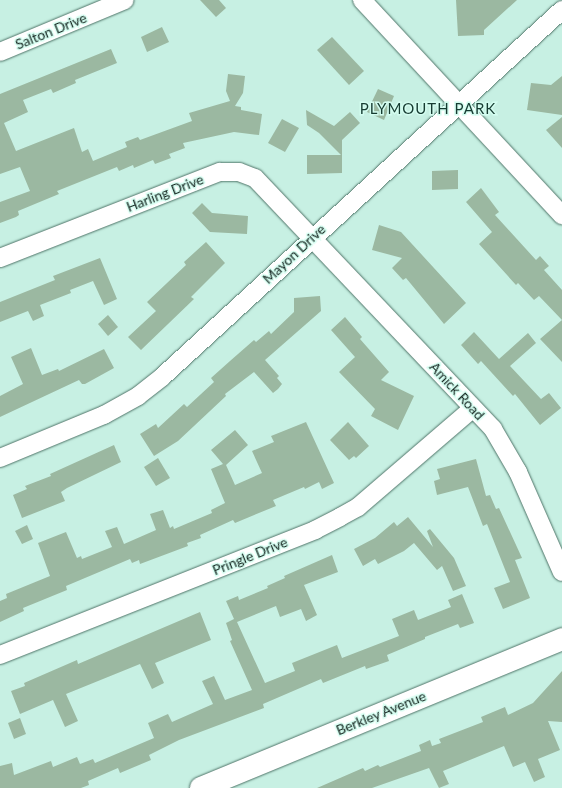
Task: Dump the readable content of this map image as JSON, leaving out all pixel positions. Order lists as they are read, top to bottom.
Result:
{
  "streets": {
    "street": [
      "Salton Drive",
      "Harling Drive",
      "Mayon Drive",
      "Amick Road",
      "Pringle Drive",
      "Berkley Avenue"
    ]
  },
  "crossings": [
    ["Harling Drive", "Mayon Drive"],
    ["Harling Drive", "Amick Road"],
    ["Mayon Drive", "Amick Road"],
    ["Amick Road", "Pringle Drive"]
  ],
  "districts": ["PLYMOUTH PARK"]
}
